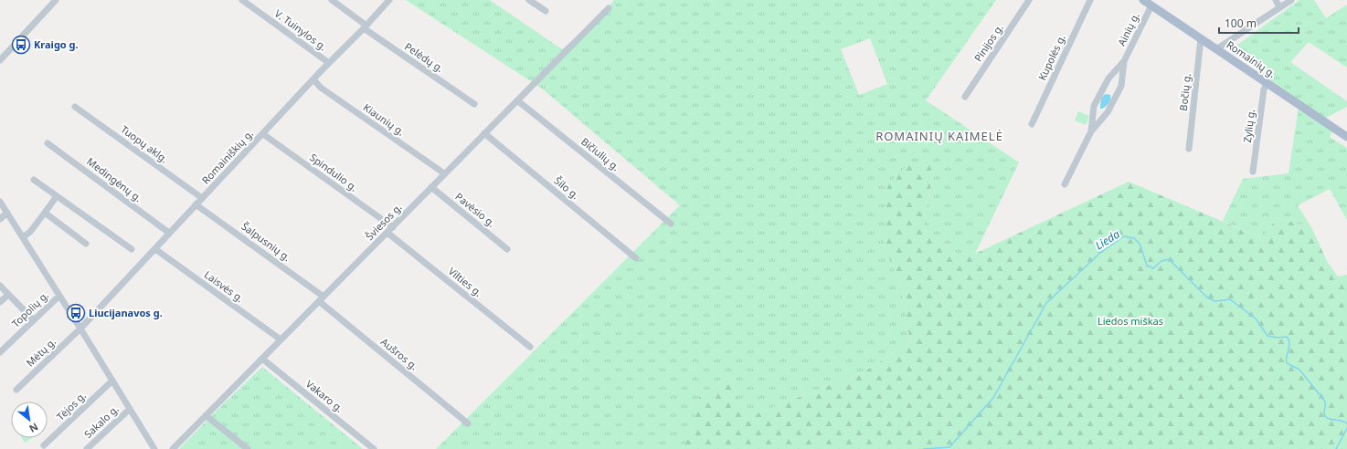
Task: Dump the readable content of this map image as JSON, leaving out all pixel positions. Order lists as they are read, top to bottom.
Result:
{
  "streets": {
    "main road": ["Romainių g."],
    "street": [
      "Ainių g.",
      "V. Tuinylos g.",
      "Pinijos g.",
      "Pelėdų g.",
      "Kupolės g.",
      "Bočių g.",
      "Kiaunių g.",
      "Zylių g.",
      "Tuopų aklg.",
      "Bičiulių g.",
      "Romainiškių g.",
      "Spindulio g.",
      "Medingėnų g.",
      "Šilo g.",
      "Pavėsio g.",
      "Šviesos g.",
      "Šalpusnių g.",
      "Vilties g.",
      "Laisvės g.",
      "Topolių g.",
      "Mėtų g.",
      "Aušros g.",
      "Vakaro g.",
      "Tėjos g.",
      "Sakalo g."
    ]
  },
  "crossings": [
    ["Ainių g.", "Romainių g."],
    ["V. Tuinylos g.", "Romainiškių g."],
    ["Pelėdų g.", "Romainiškių g."],
    ["Romainių g.", "Bočių g."],
    ["Romainių g.", "Zylių g."],
    ["Kiaunių g.", "Romainiškių g."],
    ["Kiaunių g.", "Šviesos g."],
    ["Tuopų aklg.", "Romainiškių g."],
    ["Bičiulių g.", "Šviesos g."],
    ["Romainiškių g.", "Spindulio g."],
    ["Romainiškių g.", "Medingėnų g."],
    ["Romainiškių g.", "Šalpusnių g."],
    ["Romainiškių g.", "Laisvės g."],
    ["Romainiškių g.", "Mėtų g."],
    ["Spindulio g.", "Šviesos g."],
    ["Šilo g.", "Šviesos g."],
    ["Pavėsio g.", "Šviesos g."],
    ["Šviesos g.", "Šalpusnių g."],
    ["Šviesos g.", "Vilties g."],
    ["Šviesos g.", "Laisvės g."],
    ["Šviesos g.", "Aušros g."],
    ["Šviesos g.", "Vakaro g."],
    ["Šalpusnių g.", "Aušros g."]
  ],
  "districts": ["ROMAINIŲ KAIMELĖ"],
  "water": ["Lieda"],
  "parks": ["Liedos miškas"],
  "places": {
    "bus stop": ["Kraigo g.", "Liucijanavos g."]
  },
  "scale_bar": "100 m",
  "north": "bottom right"
}
